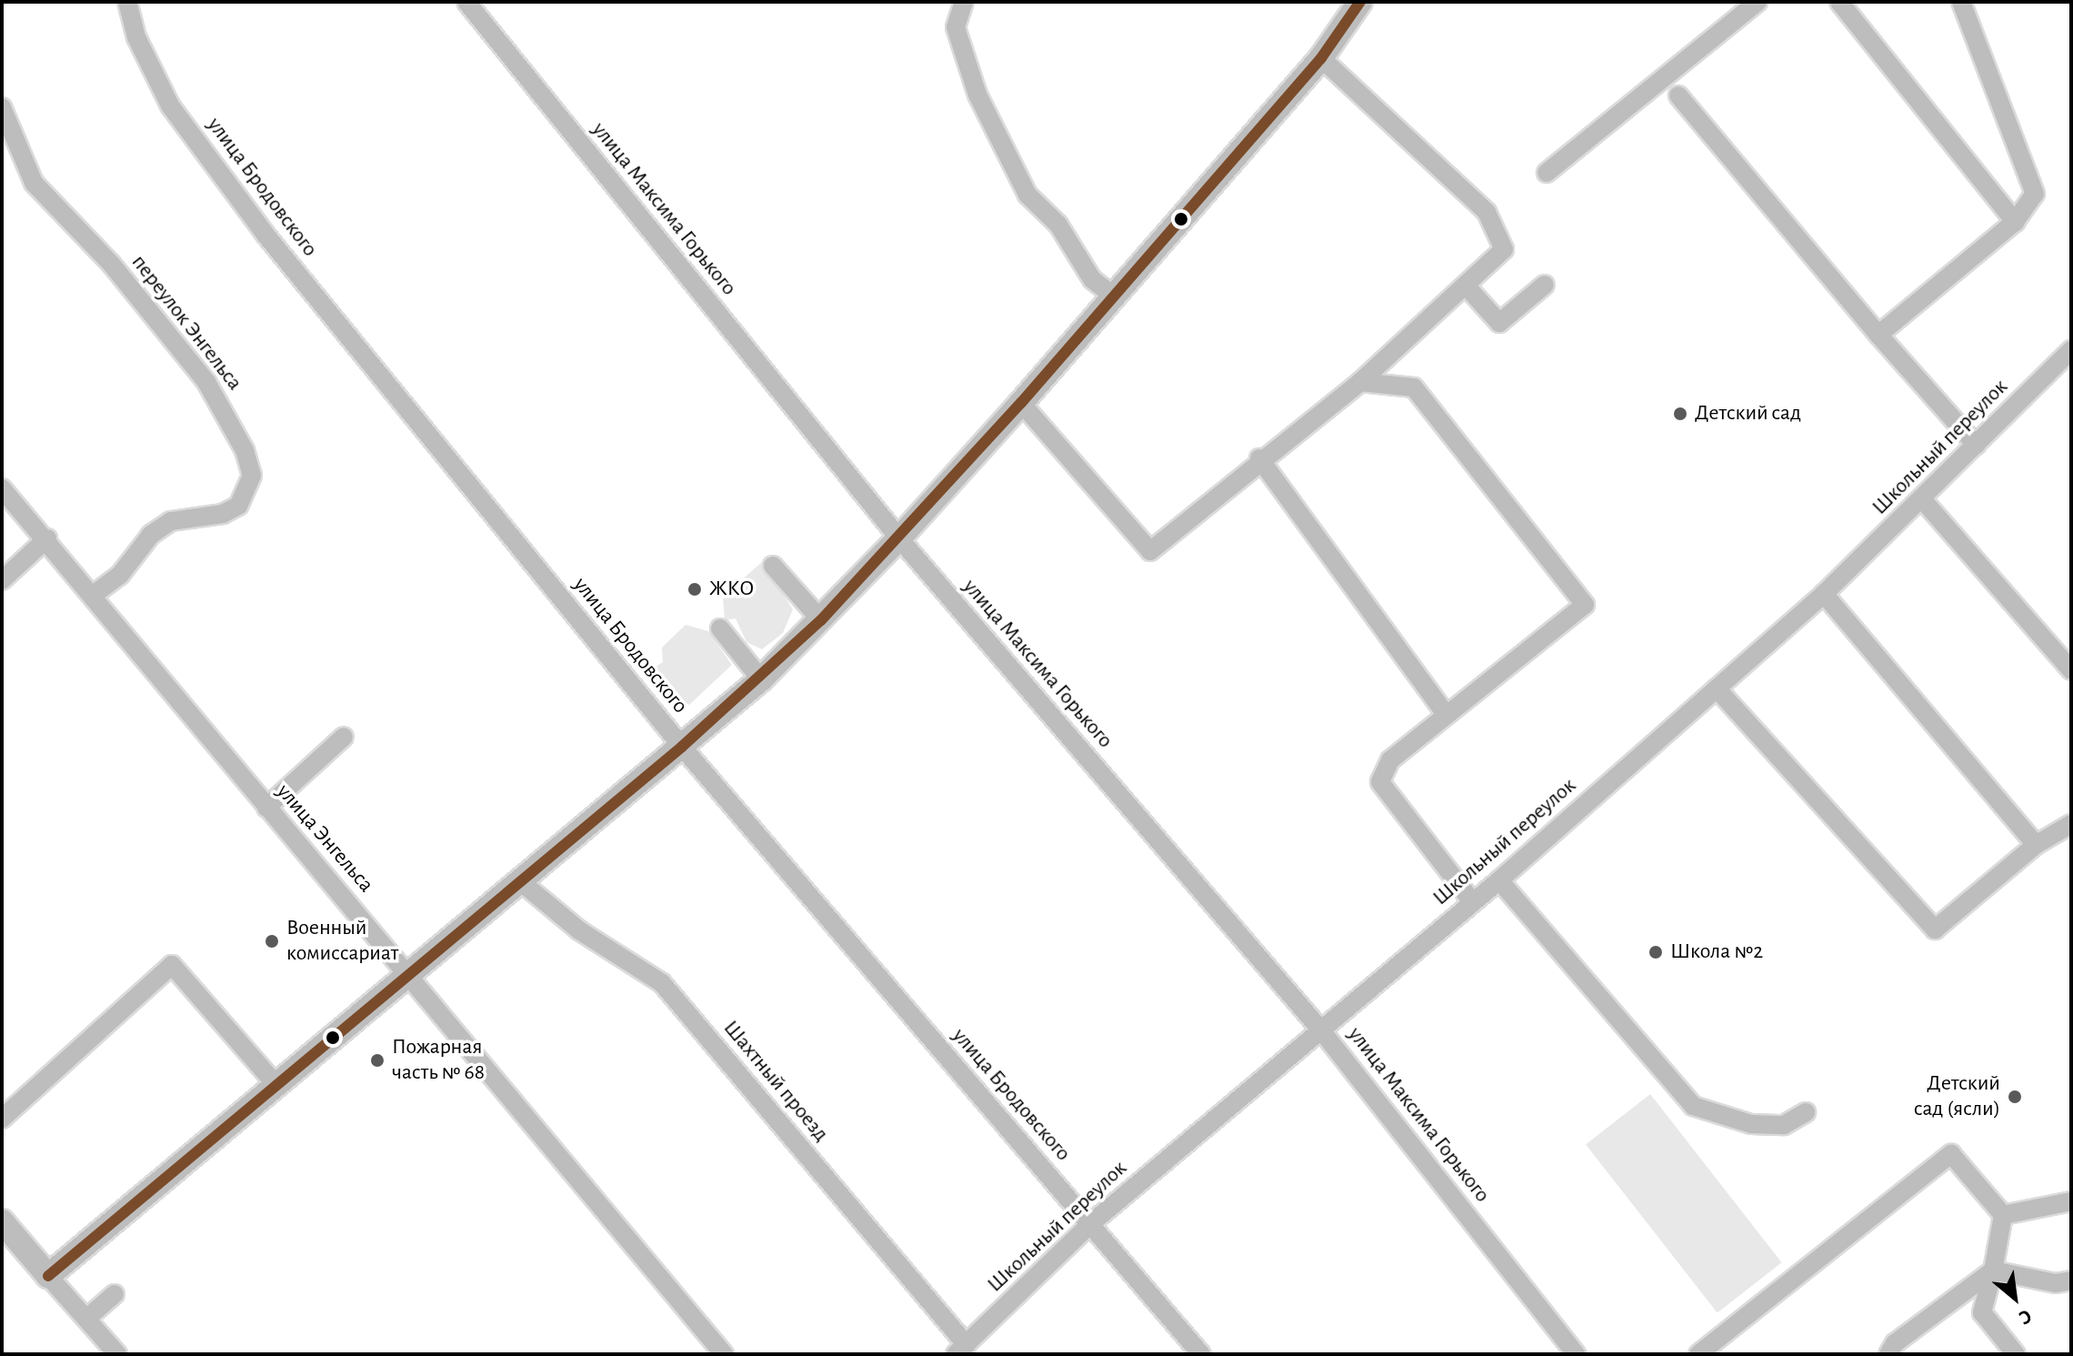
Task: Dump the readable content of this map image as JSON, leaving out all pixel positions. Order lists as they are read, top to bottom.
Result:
{
  "streets": {
    "street": [
      "улица Бродовского",
      "улица Максима Горького",
      "переулок Энгельса",
      "Школьный переулок",
      "улица Энгельса",
      "Шахтный проезд"
    ]
  },
  "crossings": [
    ["улица Бродовского", "Школьный переулок"],
    ["улица Максима Горького", "Школьный переулок"],
    ["переулок Энгельса", "улица Энгельса"],
    ["Школьный переулок", "Шахтный проезд"]
  ],
  "places": [
    "Детский сад",
    "ЖКО",
    "Военный комиссариат",
    "Школа №2",
    "Пожарная часть № 68",
    "Детский сад (ясли)"
  ],
  "north": "bottom right"
}
